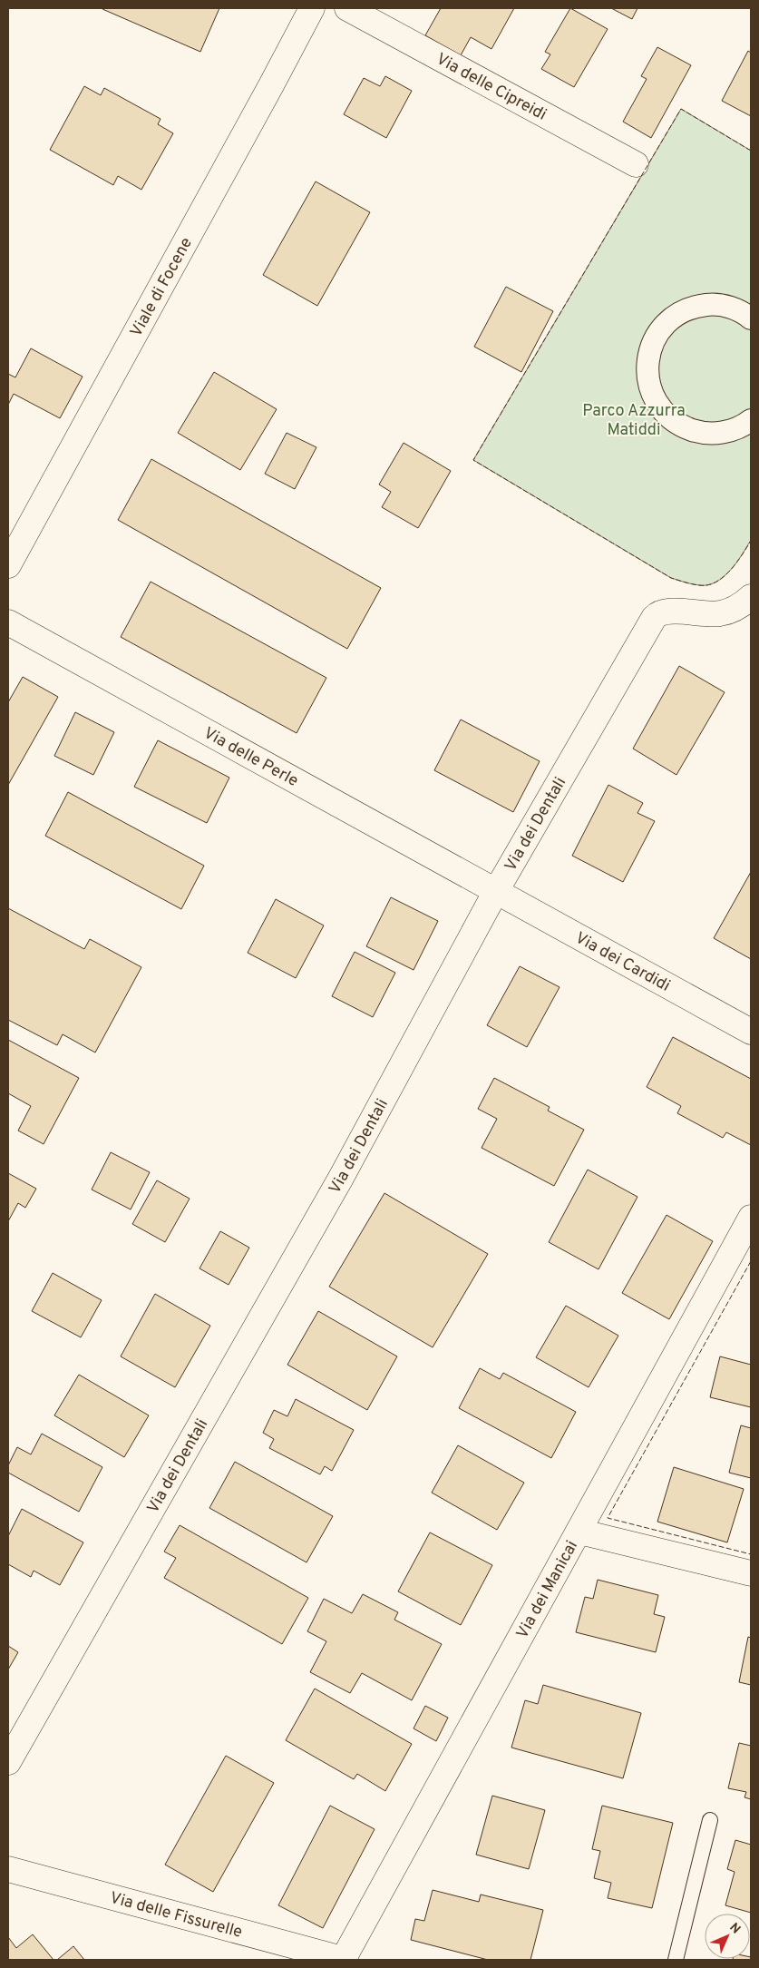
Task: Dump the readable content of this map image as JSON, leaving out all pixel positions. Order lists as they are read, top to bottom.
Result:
{
  "streets": {
    "street": [
      "Via delle Cipreidi",
      "Viale di Focene",
      "Via delle Perle",
      "Via dei Dentali",
      "Via dei Cardidi",
      "Via dei Manicai",
      "Via delle Fissurelle"
    ]
  },
  "crossings": [
    ["Via delle Perle", "Via dei Dentali"],
    ["Via delle Perle", "Via dei Cardidi"],
    ["Via dei Dentali", "Via dei Cardidi"],
    ["Via dei Manicai", "Via delle Fissurelle"]
  ],
  "parks": ["Parco Azzurra Matiddi"],
  "north": "top right"
}
